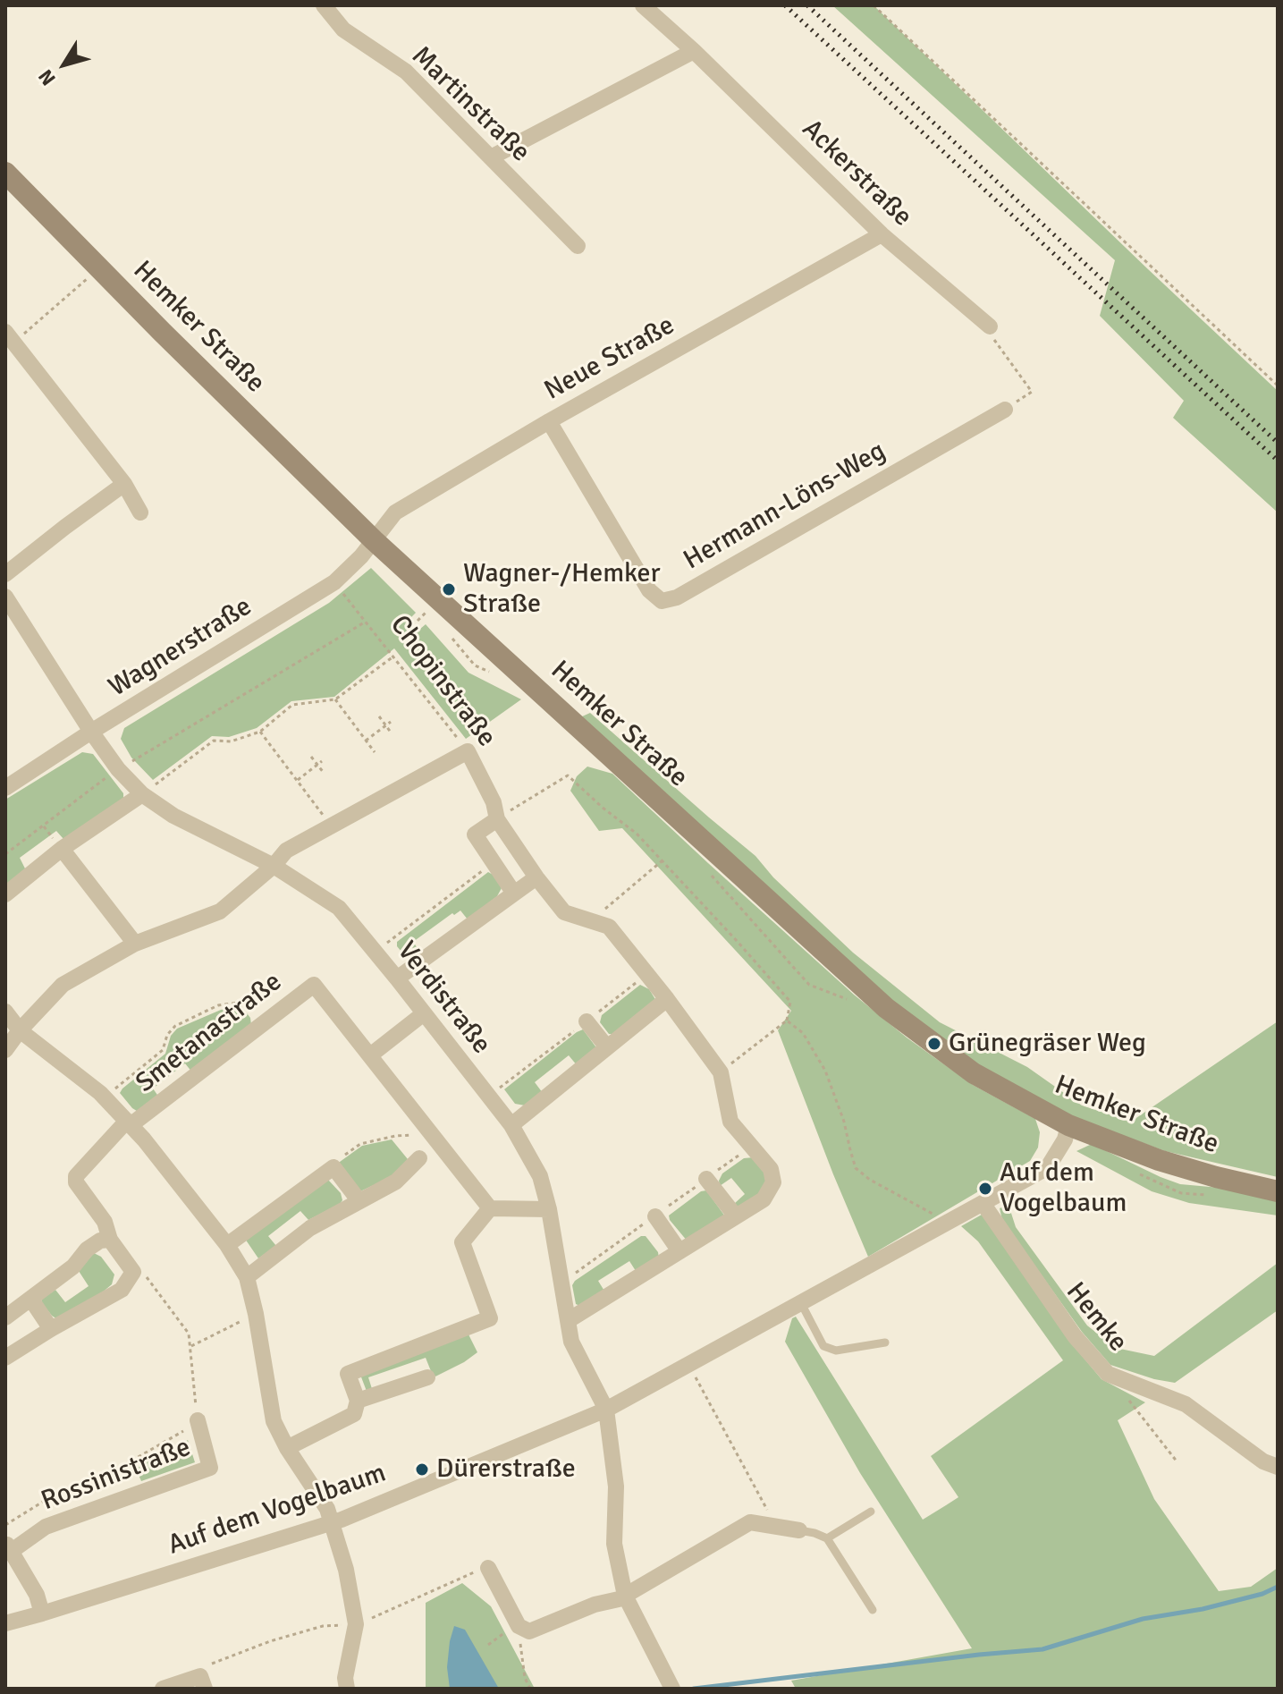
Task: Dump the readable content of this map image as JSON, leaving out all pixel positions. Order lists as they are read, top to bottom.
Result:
{
  "streets": {
    "main road": ["Hemker Straße"],
    "street": [
      "Martinstraße",
      "Ackerstraße",
      "Neue Straße",
      "Hermann-Löns-Weg",
      "Wagnerstraße",
      "Chopinstraße",
      "Verdistraße",
      "Smetanastraße",
      "Hemke",
      "Rossinistraße",
      "Auf dem Vogelbaum"
    ]
  },
  "crossings": [
    ["Ackerstraße", "Neue Straße"],
    ["Hemker Straße", "Neue Straße"],
    ["Hemker Straße", "Wagnerstraße"],
    ["Hemker Straße", "Auf dem Vogelbaum"],
    ["Neue Straße", "Hermann-Löns-Weg"],
    ["Neue Straße", "Wagnerstraße"],
    ["Wagnerstraße", "Chopinstraße"],
    ["Wagnerstraße", "Verdistraße"],
    ["Chopinstraße", "Verdistraße"],
    ["Verdistraße", "Auf dem Vogelbaum"],
    ["Smetanastraße", "Auf dem Vogelbaum"],
    ["Hemke", "Auf dem Vogelbaum"]
  ],
  "places": [
    "Wagner-/Hemker Straße",
    "Grünegräser Weg",
    "Auf dem Vogelbaum",
    "Dürerstraße"
  ],
  "north": "bottom left"
}
